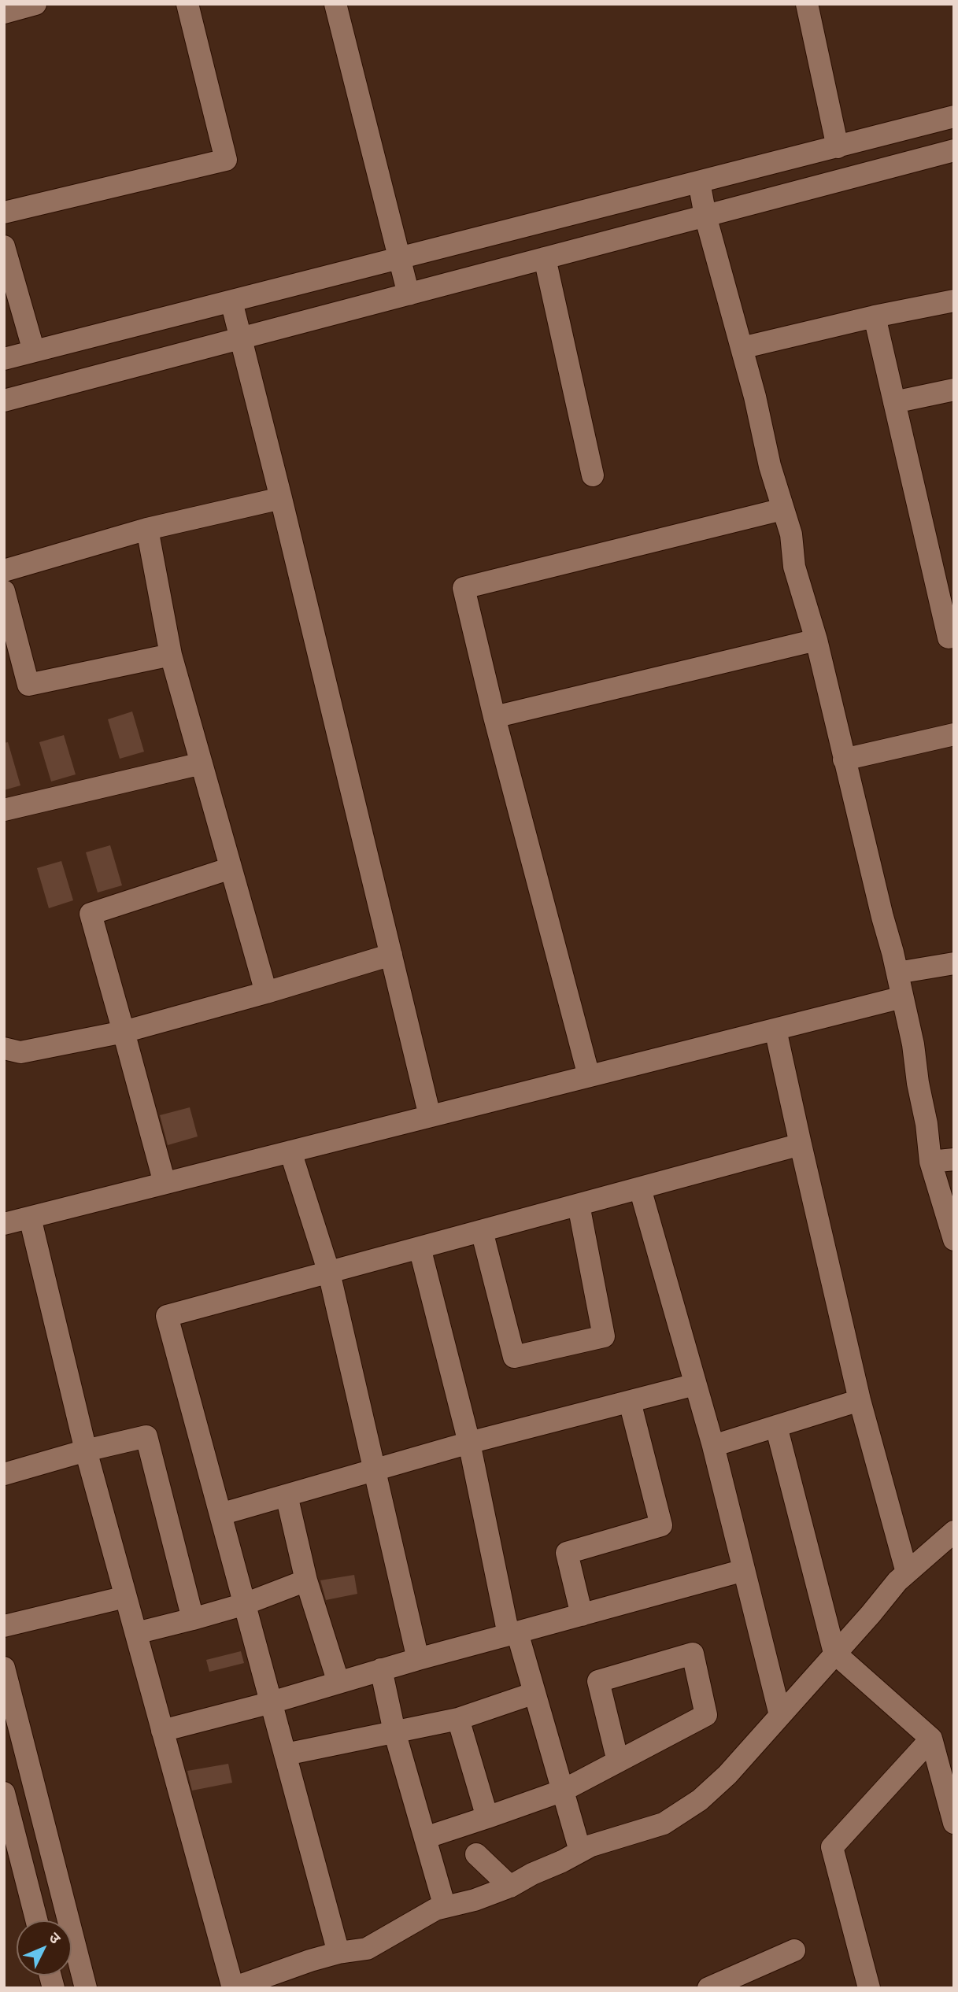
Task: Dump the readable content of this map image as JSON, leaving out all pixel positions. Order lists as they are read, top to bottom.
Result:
{
  "north": "top right"
}
